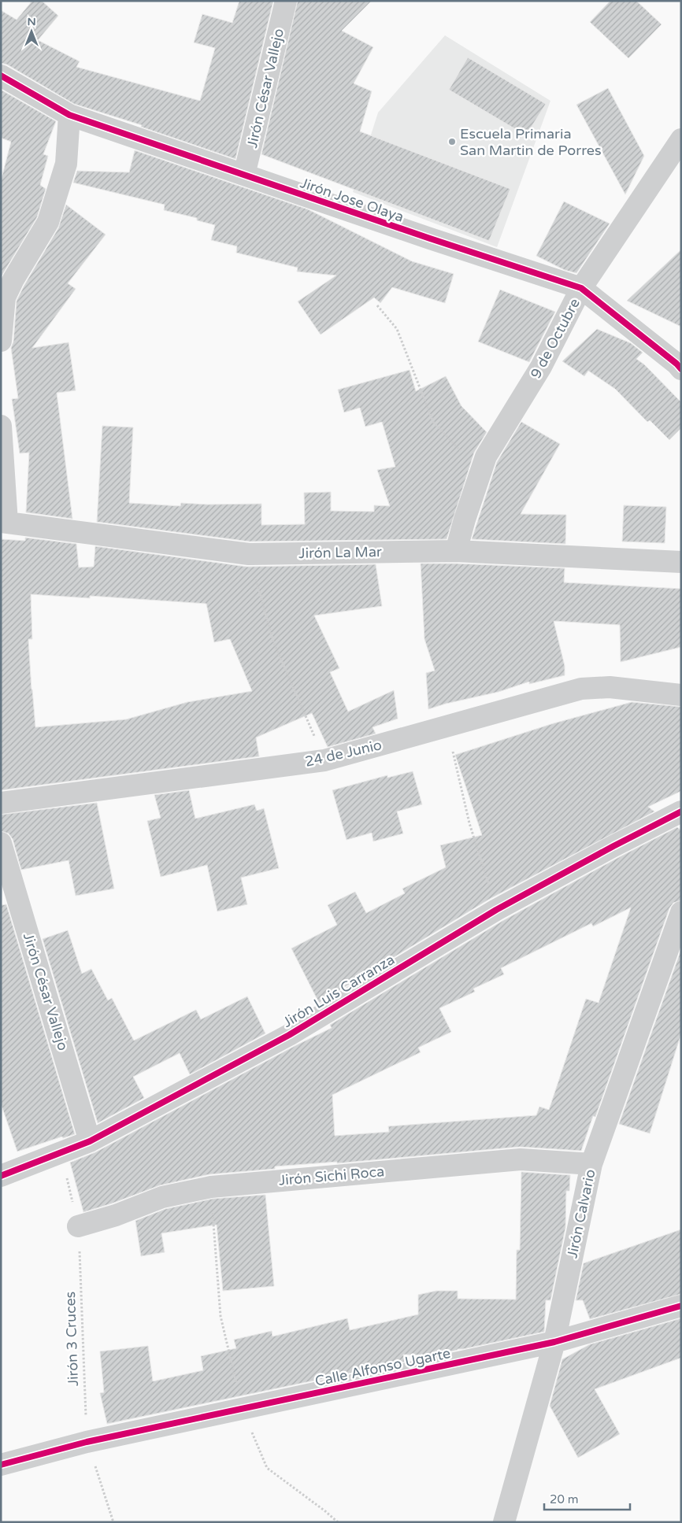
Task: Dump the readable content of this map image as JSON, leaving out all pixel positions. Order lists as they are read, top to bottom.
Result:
{
  "streets": {
    "street": [
      "Jirón César Vallejo",
      "Jirón Jose Olaya",
      "9 de Octubre",
      "Jirón La Mar",
      "24 de Junio",
      "Jirón Luis Carranza",
      "Jirón Sichi Roca",
      "Jirón Calvario",
      "Calle Alfonso Ugarte"
    ],
    "path": ["Jirón 3 Cruces"]
  },
  "crossings": [
    ["Jirón César Vallejo", "Jirón Jose Olaya"],
    ["Jirón César Vallejo", "Jirón Luis Carranza"],
    ["Jirón Jose Olaya", "9 de Octubre"],
    ["9 de Octubre", "Jirón La Mar"],
    ["Jirón Luis Carranza", "Jirón 3 Cruces"],
    ["Jirón Sichi Roca", "Jirón Calvario"],
    ["Jirón Sichi Roca", "Jirón 3 Cruces"],
    ["Jirón Calvario", "Calle Alfonso Ugarte"],
    ["Jirón 3 Cruces", "Calle Alfonso Ugarte"]
  ],
  "places": ["Escuela Primaria San Martin de Porres"],
  "scale_bar": "20 m",
  "north": "top"
}
